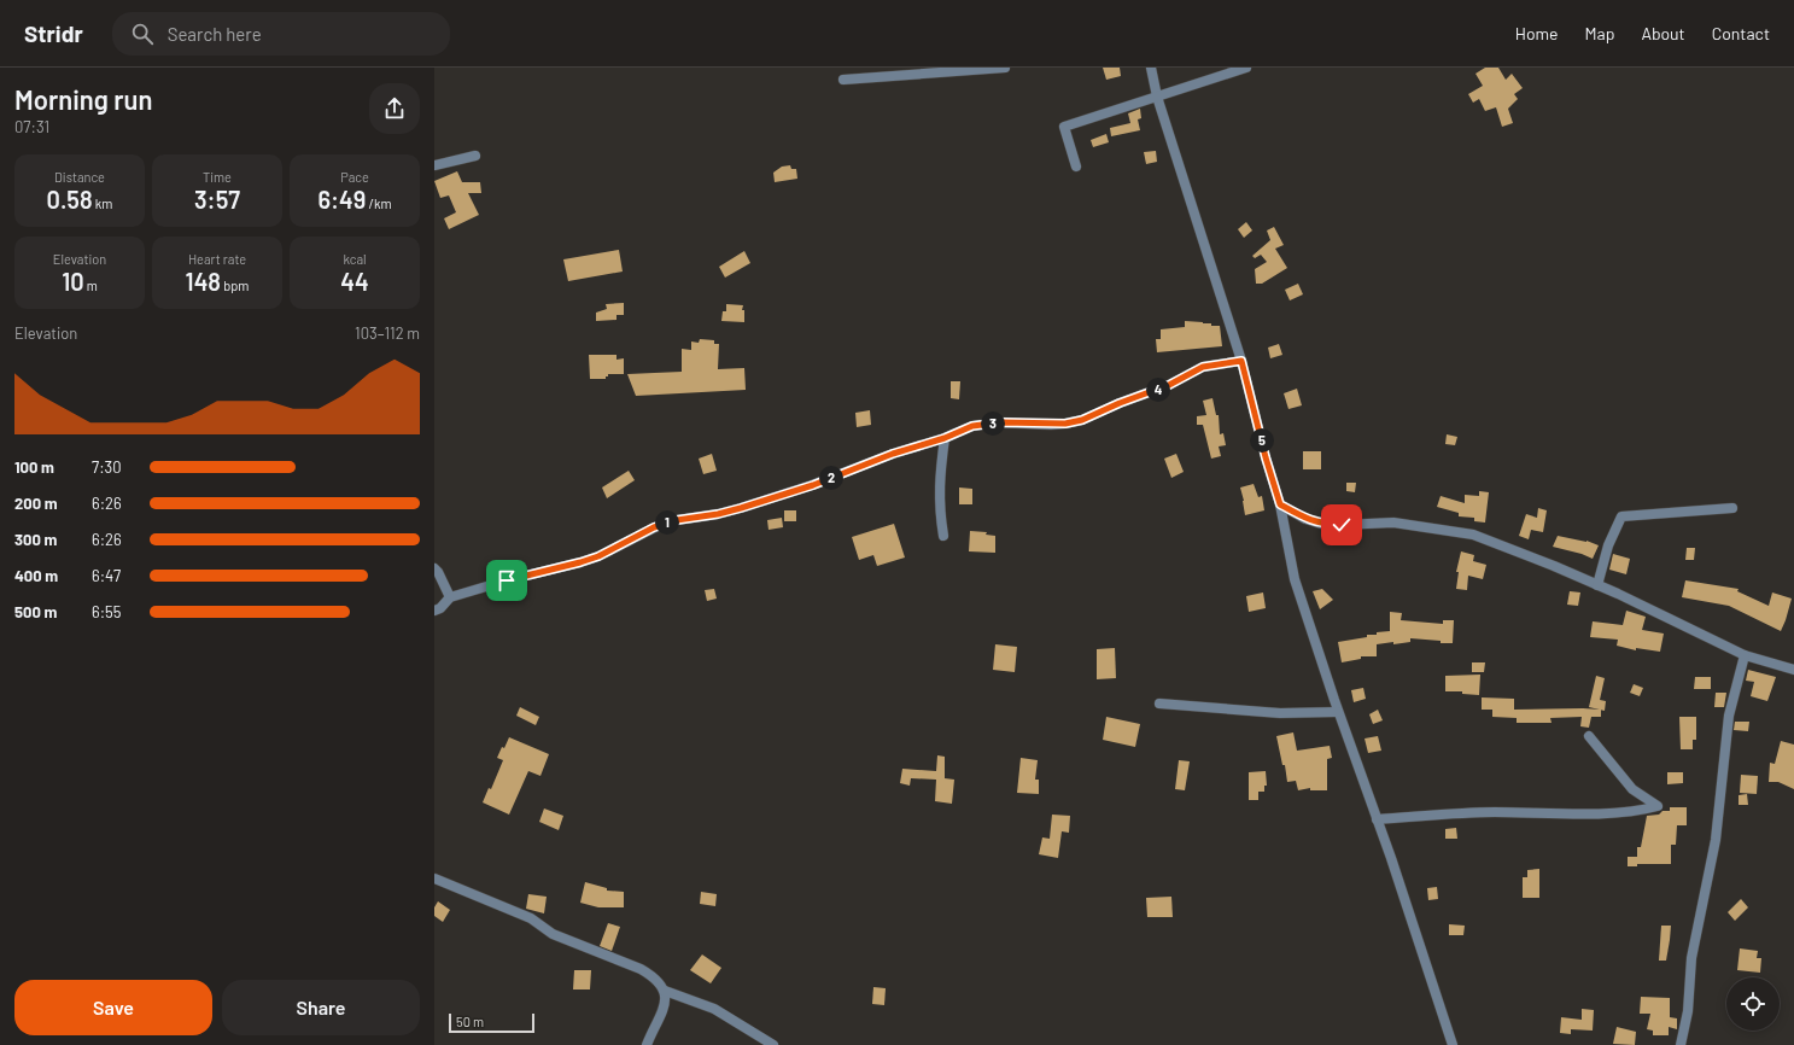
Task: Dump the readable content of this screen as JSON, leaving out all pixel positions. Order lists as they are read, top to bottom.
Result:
{
  "scale_bar": "50 m",
  "page": {
    "header": "Stridr",
    "search": "Search here",
    "nav": [
      "Home",
      "Map",
      "About",
      "Contact"
    ],
    "heading": ["Morning run", "07:31"],
    "stats": [
      ["Distance", "0.58 km"],
      ["Time", "3:57"],
      ["Pace", "6:49 /km"],
      ["Elevation", "10 m"],
      ["Heart rate", "148 bpm"],
      ["kcal", "44"]
    ],
    "chart": ["Elevation", "103–112 m"],
    "pins": [
      "4",
      "3",
      "5",
      "2",
      "1"
    ],
    "list": [
      {
        "name": "100 m",
        "note": "7:30"
      },
      {
        "name": "200 m",
        "note": "6:26"
      },
      {
        "name": "300 m",
        "note": "6:26"
      },
      {
        "name": "400 m",
        "note": "6:47"
      },
      {
        "name": "500 m",
        "note": "6:55"
      }
    ],
    "buttons": ["Save", "Share"],
    "scale": "50 m"
  }
}
